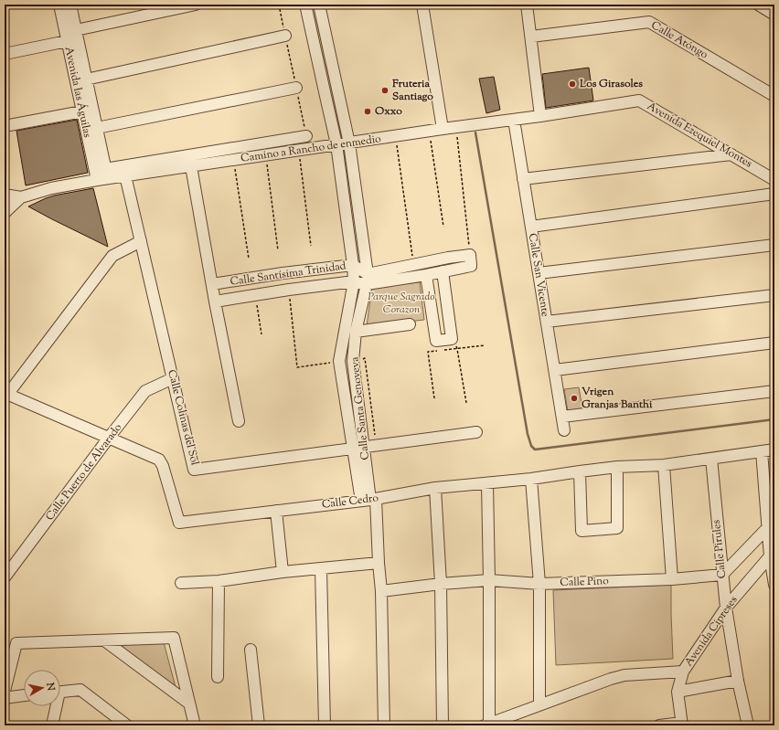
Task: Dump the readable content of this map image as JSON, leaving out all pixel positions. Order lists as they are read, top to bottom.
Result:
{
  "streets": {
    "street": [
      "Calle Atóngo",
      "Avenida las Águilas",
      "Avenida Ezequiel Montes",
      "Camino a Rancho de enmedio",
      "Calle Santísima Trinidad",
      "Calle San Vicente",
      "Calle Santa Genoveva",
      "Calle Colinas del Sol",
      "Calle Puerto de Alvarado",
      "Calle Cedro",
      "Calle Pirules",
      "Calle Pino",
      "Avenida Cipreses"
    ]
  },
  "crossings": [
    ["Avenida las Águilas", "Camino a Rancho de enmedio"],
    ["Avenida Ezequiel Montes", "Camino a Rancho de enmedio"],
    ["Avenida Ezequiel Montes", "Calle San Vicente"],
    ["Camino a Rancho de enmedio", "Calle San Vicente"],
    ["Camino a Rancho de enmedio", "Calle Santa Genoveva"],
    ["Camino a Rancho de enmedio", "Calle Colinas del Sol"],
    ["Calle Santísima Trinidad", "Calle Santa Genoveva"],
    ["Calle Santa Genoveva", "Calle Colinas del Sol"],
    ["Calle Santa Genoveva", "Calle Cedro"],
    ["Calle Santa Genoveva", "Calle Pino"],
    ["Calle Colinas del Sol", "Calle Puerto de Alvarado"],
    ["Calle Puerto de Alvarado", "Calle Cedro"],
    ["Calle Cedro", "Calle Pirules"],
    ["Calle Pirules", "Calle Pino"],
    ["Calle Pirules", "Avenida Cipreses"]
  ],
  "parks": ["Parque Sagrado Corazon"],
  "places": [
    "Los Girasoles",
    "Fruteria Santiago",
    "Oxxo",
    "Vrigen Granjas Banthi"
  ],
  "north": "right"
}
